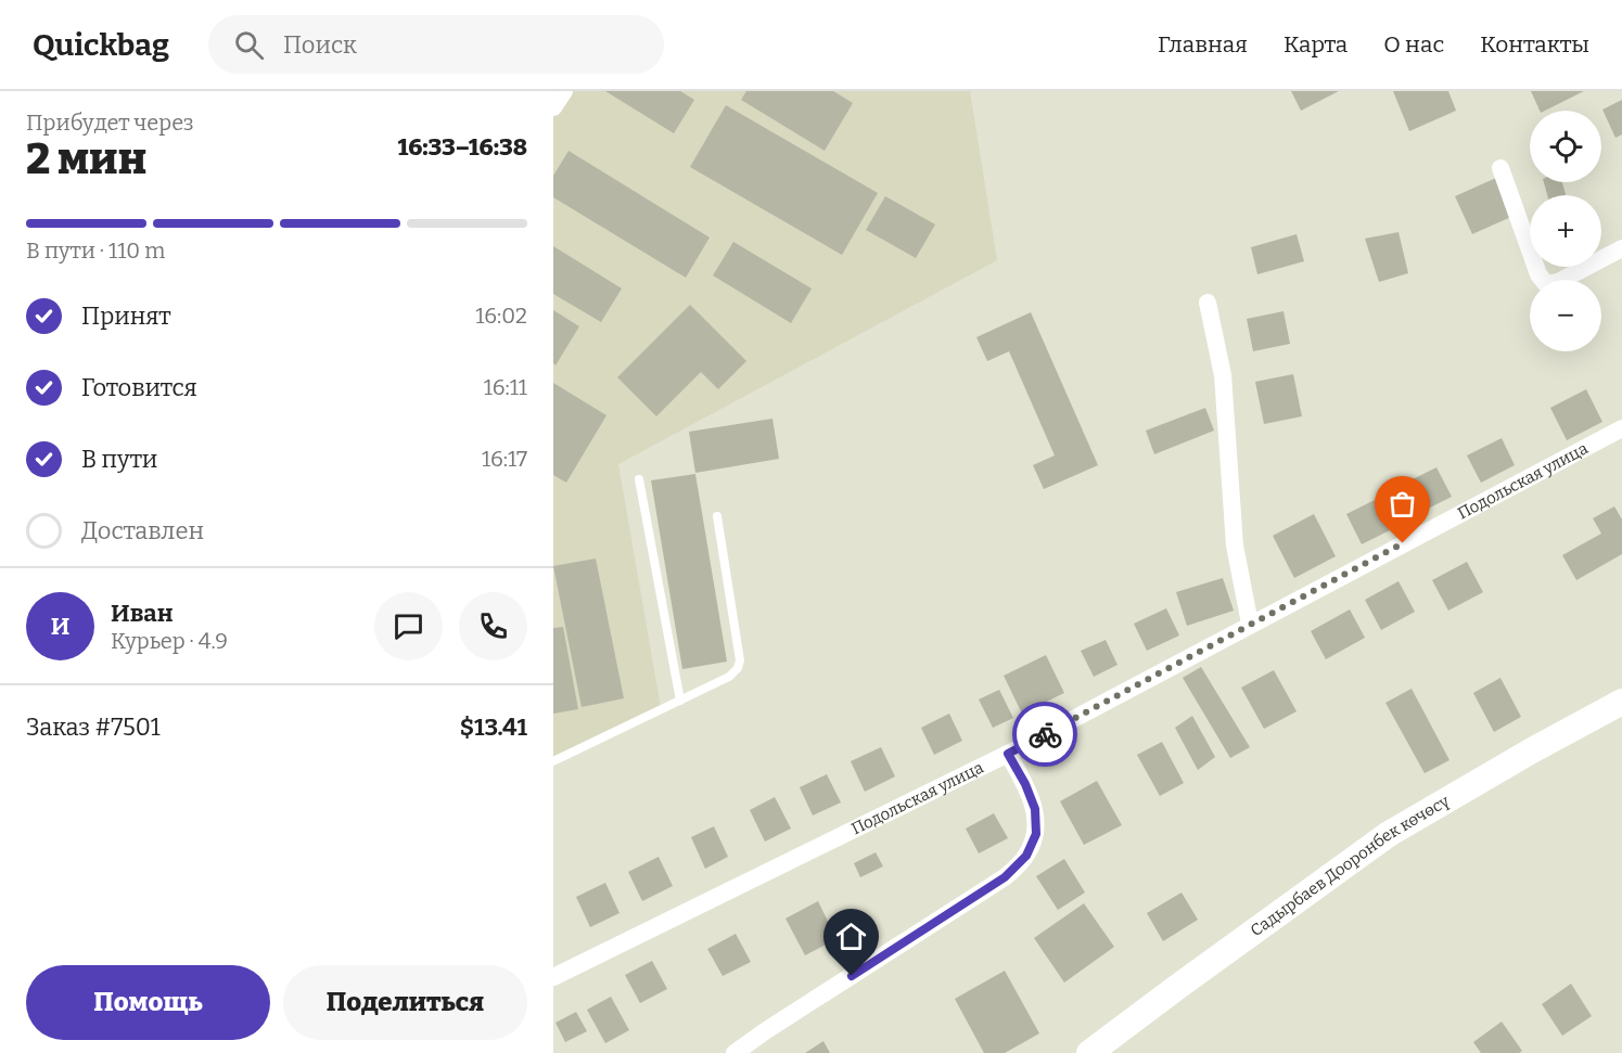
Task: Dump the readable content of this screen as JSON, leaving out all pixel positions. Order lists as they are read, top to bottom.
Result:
{
  "streets": {
    "main road": ["Садырбаев Дооронбек көчөсү"],
    "street": ["Подольская улица"]
  },
  "page": {
    "header": "Quickbag",
    "search": "Поиск",
    "nav": [
      "Главная",
      "Карта",
      "О нас",
      "Контакты"
    ],
    "heading": ["2 мин", "Прибудет через", "16:33–16:38"],
    "panel": [
      "Иван",
      "Курьер · 4.9",
      "Заказ #7501",
      "$13.41"
    ],
    "map_buttons": ["+", "−"],
    "bar": "В пути · 110 m",
    "list": [
      ["Принят", "16:02"],
      ["Готовится", "16:11"],
      ["В пути", "16:17"],
      "Доставлен"
    ],
    "round": "И",
    "buttons": ["Помощь", "Поделиться"]
  }
}
